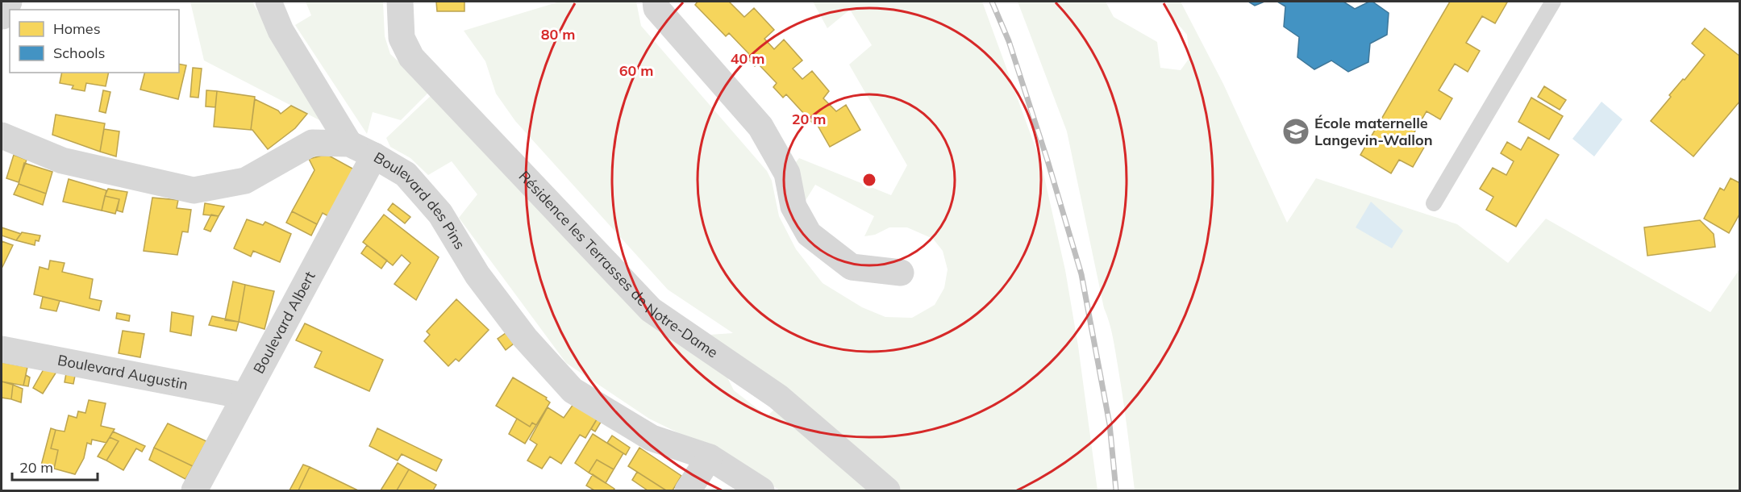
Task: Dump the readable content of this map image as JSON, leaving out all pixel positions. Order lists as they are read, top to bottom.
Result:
{
  "streets": {
    "street": [
      "Boulevard des Pins",
      "Résidence les Terrasses de Notre-Dame",
      "Boulevard Albert",
      "Boulevard Augustin"
    ]
  },
  "crossings": [
    ["Boulevard des Pins", "Boulevard Albert"],
    ["Boulevard Albert", "Boulevard Augustin"]
  ],
  "places": {
    "school or university": ["École maternelle Langevin-Wallon"]
  },
  "legend": ["Homes", "Schools"],
  "scale_bar": "20 m",
  "rings": [
    "80 m",
    "40 m",
    "60 m",
    "20 m"
  ]
}
